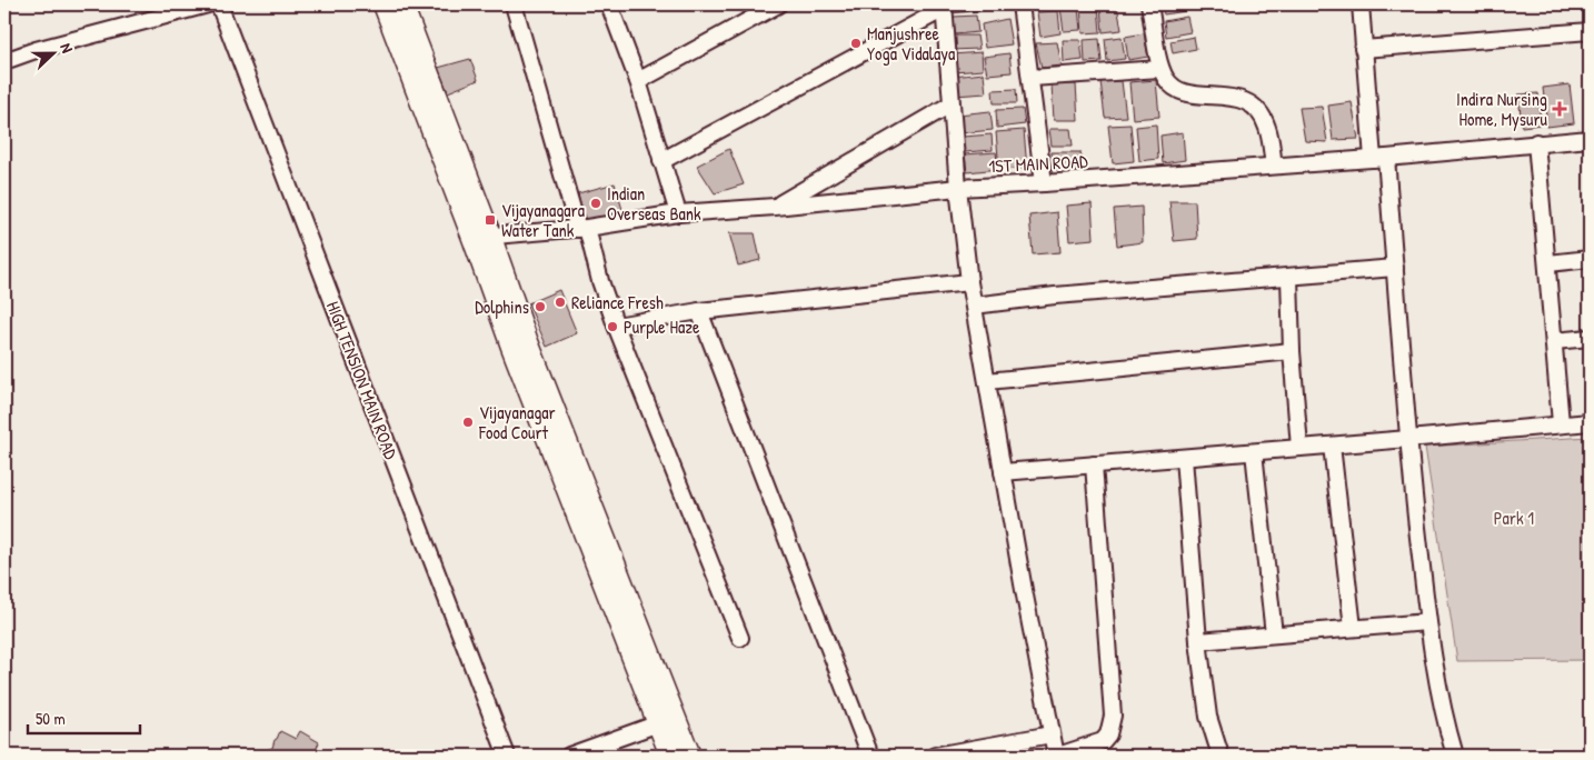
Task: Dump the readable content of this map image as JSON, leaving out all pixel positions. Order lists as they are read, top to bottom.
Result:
{
  "streets": {
    "street": ["1ST MAIN ROAD", "HIGH TENSION MAIN ROAD"]
  },
  "parks": ["Park 1"],
  "places": {
    "other": [
      "Manjushree Yoga Vidalaya",
      "Indian Overseas Bank",
      "Reliance Fresh",
      "Dolphins",
      "Purple Haze",
      "Vijayanagar Food Court"
    ],
    "health": ["Indira Nursing Home, Mysuru"],
    "transit": ["Vijayanagara Water Tank"]
  },
  "scale_bar": "50 m",
  "north": "right"
}
